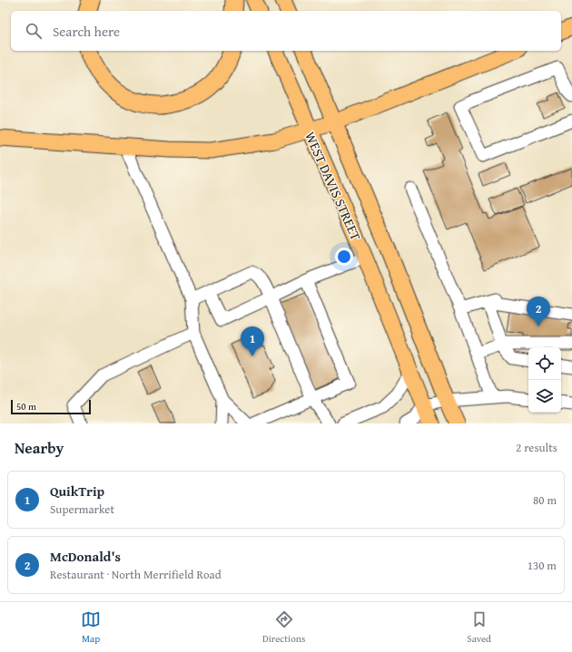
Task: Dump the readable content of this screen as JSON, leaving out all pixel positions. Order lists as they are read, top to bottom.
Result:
{
  "streets": {
    "main road": ["WEST DAVIS STREET"]
  },
  "scale_bar": "50 m",
  "page": {
    "search": "Search here",
    "pins": ["2", "1"],
    "scale": "50 m",
    "heading": ["Nearby", "2 results"],
    "list": [
      {
        "mark": "1",
        "name": "QuikTrip",
        "note": "Supermarket",
        "value": "80 m"
      },
      {
        "mark": "2",
        "name": "McDonald's",
        "note": "Restaurant · North Merrifield Road",
        "value": "130 m"
      }
    ],
    "nav": ["Map", "Directions", "Saved"]
  }
}
